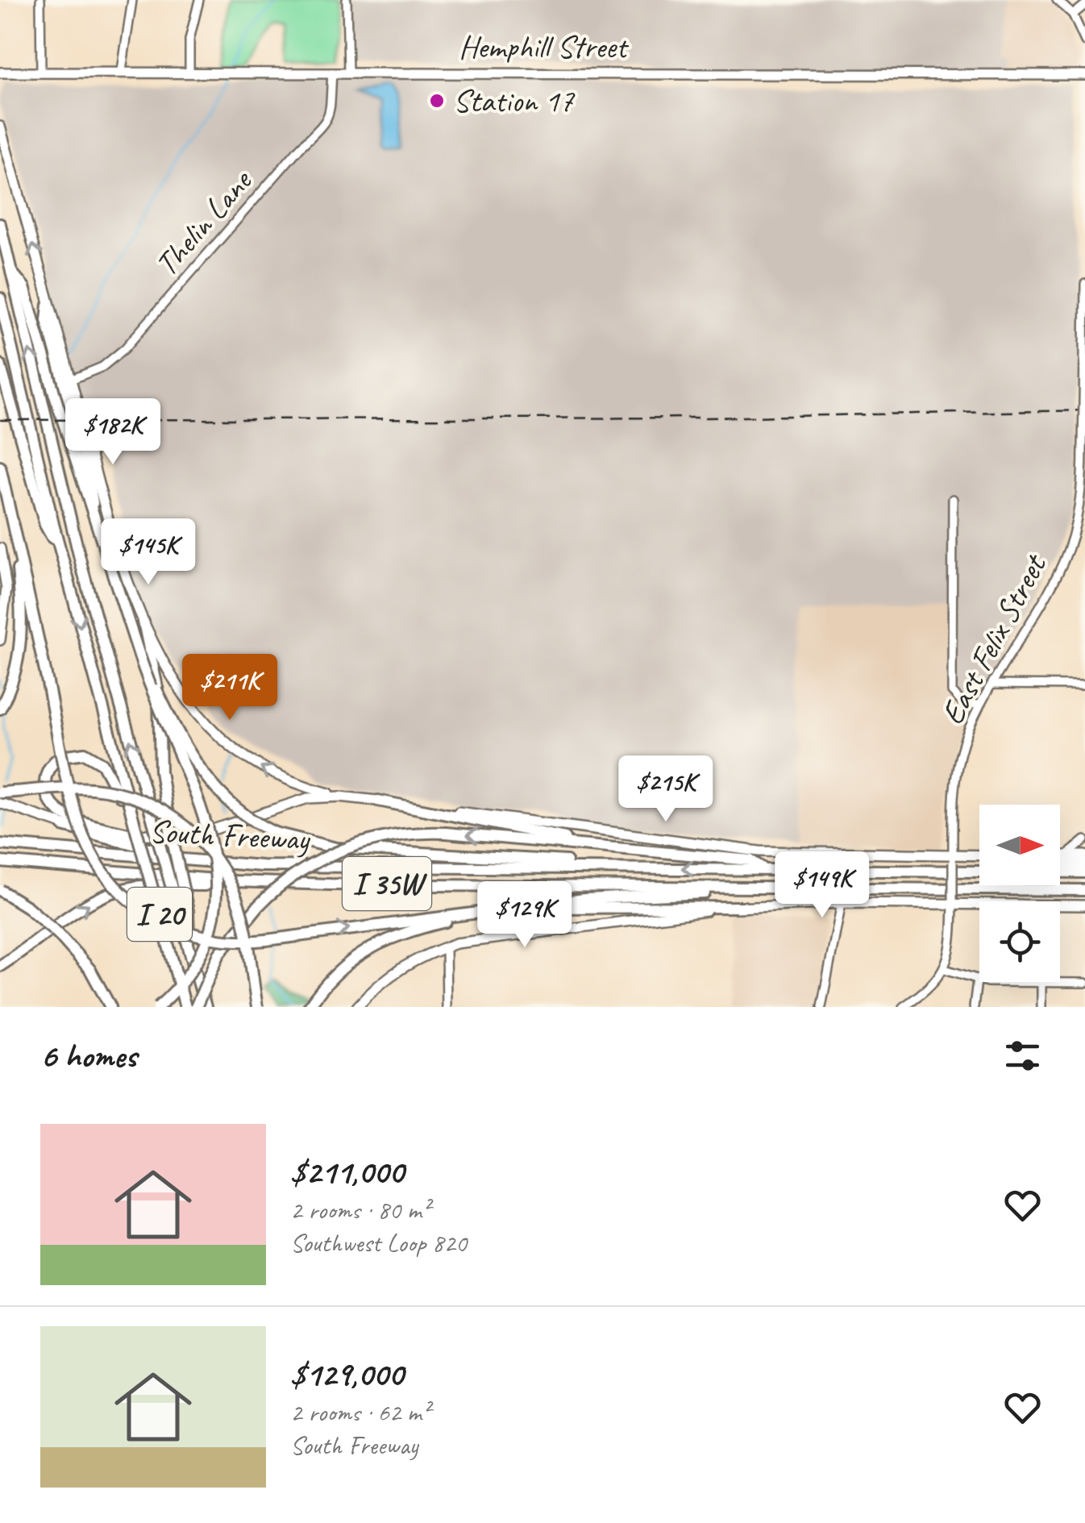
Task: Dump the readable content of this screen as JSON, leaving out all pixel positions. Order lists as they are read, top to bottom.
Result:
{
  "streets": {
    "highway": ["South Freeway", "I 35W", "I 20"],
    "main road": ["Hemphill Street"],
    "street": ["Thelin Lane", "East Felix Street"]
  },
  "crossings": [
    ["Hemphill Street", "Thelin Lane"],
    ["East Felix Street", "South Freeway"]
  ],
  "places": ["Station 17"],
  "north": "right",
  "page": {
    "price": [
      "$182K",
      "$145K",
      "$211K",
      "$215K",
      "$149K",
      "$129K"
    ],
    "heading": "6 homes",
    "list": [
      {
        "name": "$211,000",
        "note": "2 rooms · 80 m² · Southwest Loop 820"
      },
      {
        "name": "$129,000",
        "note": "2 rooms · 62 m² · South Freeway"
      }
    ]
  }
}
